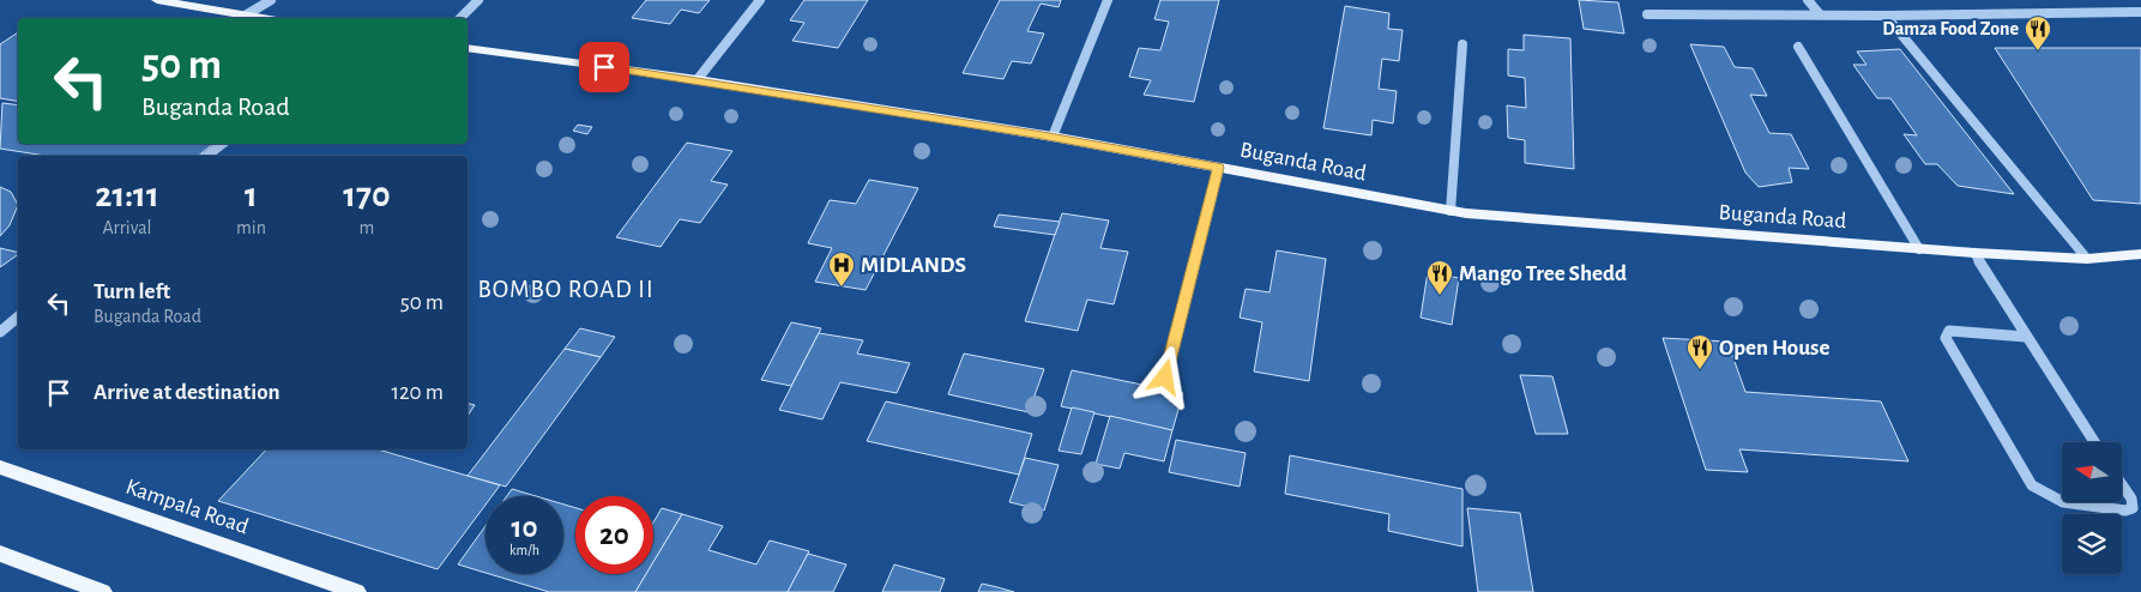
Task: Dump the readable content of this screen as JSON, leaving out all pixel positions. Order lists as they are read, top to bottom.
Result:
{
  "streets": {
    "main road": ["Buganda Road", "Kampala Road"]
  },
  "districts": ["BOMBO ROAD II"],
  "places": {
    "restaurant": ["Damza Food Zone", "Mango Tree Shedd", "Open House"],
    "hospital": ["MIDLANDS"]
  },
  "north": "left",
  "page": {
    "turn": ["50 m", "Buganda Road"],
    "eta": [
      "21:11",
      "Arrival",
      "1",
      "min",
      "170",
      "m"
    ],
    "list": [
      {
        "name": "Turn left",
        "note": "Buganda Road",
        "value": "50 m"
      },
      {
        "name": "Arrive at destination",
        "value": "120 m"
      }
    ],
    "speed": "10 km/h",
    "limit": "20"
  }
}
